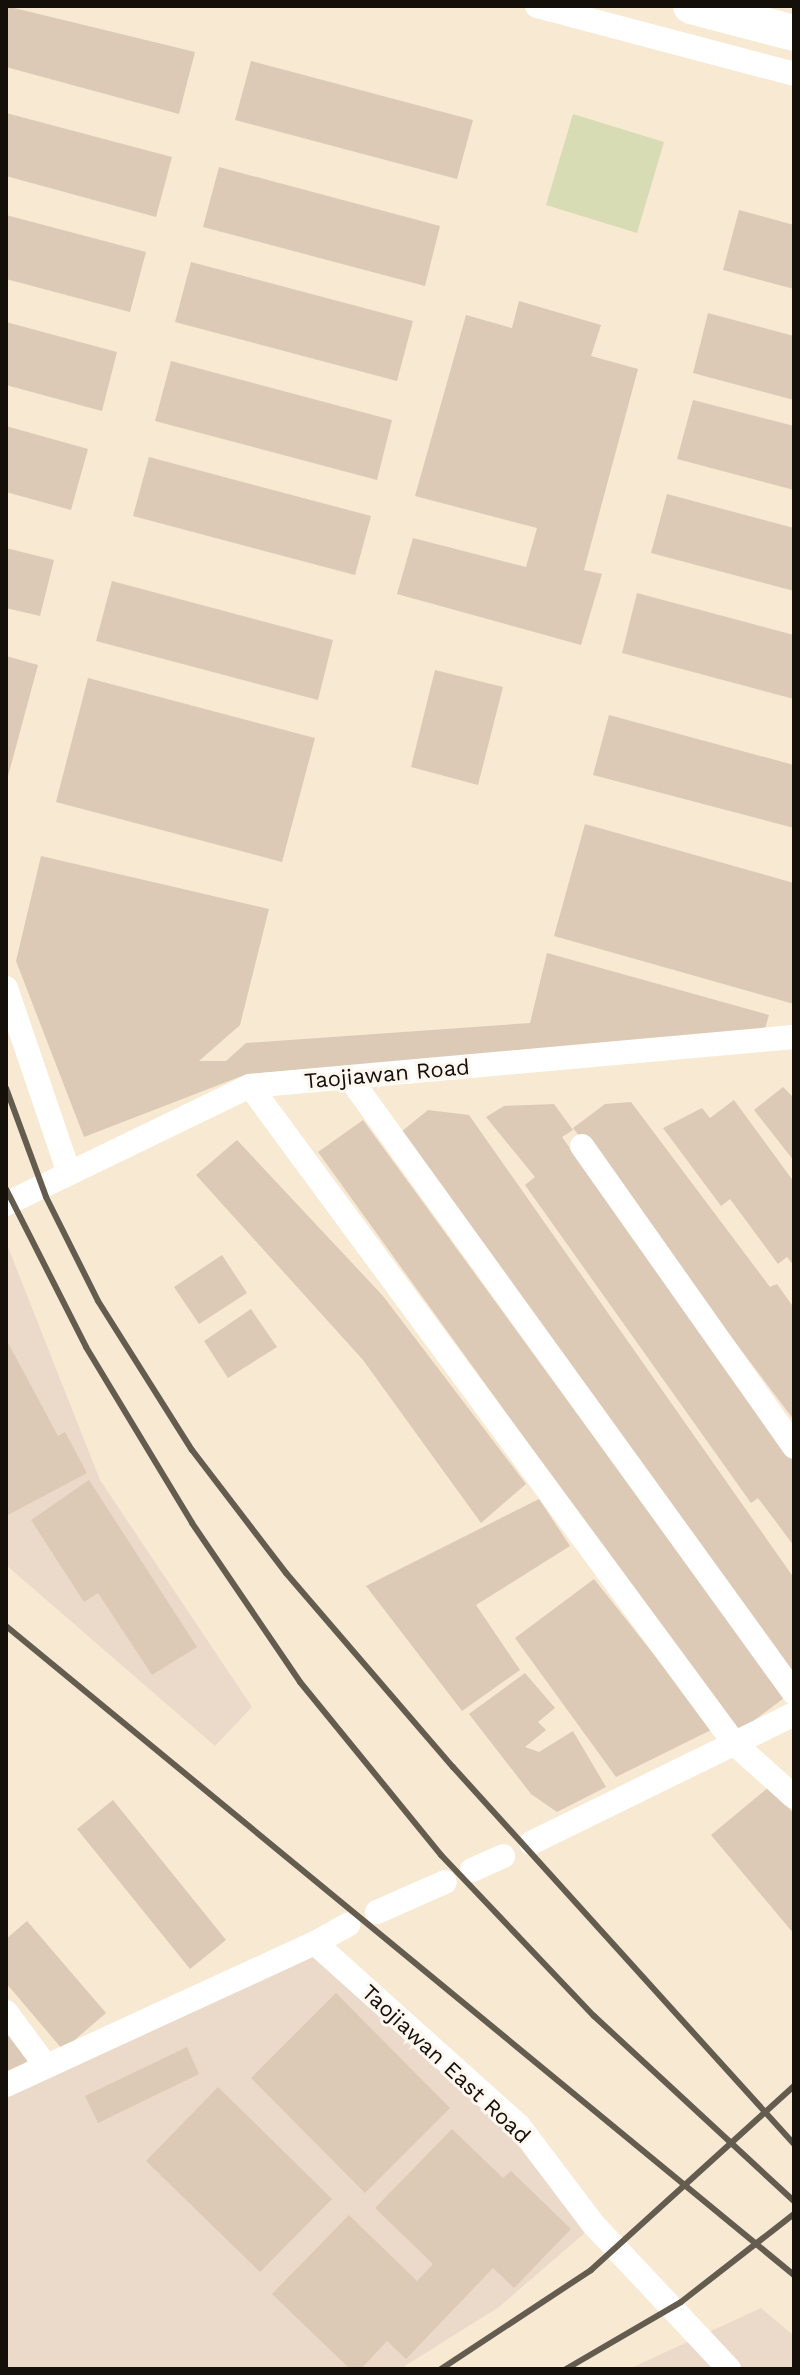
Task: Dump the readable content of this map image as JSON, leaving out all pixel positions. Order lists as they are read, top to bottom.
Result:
{
  "streets": {
    "street": ["Taojiawan Road", "Taojiawan East Road"]
  }
}
